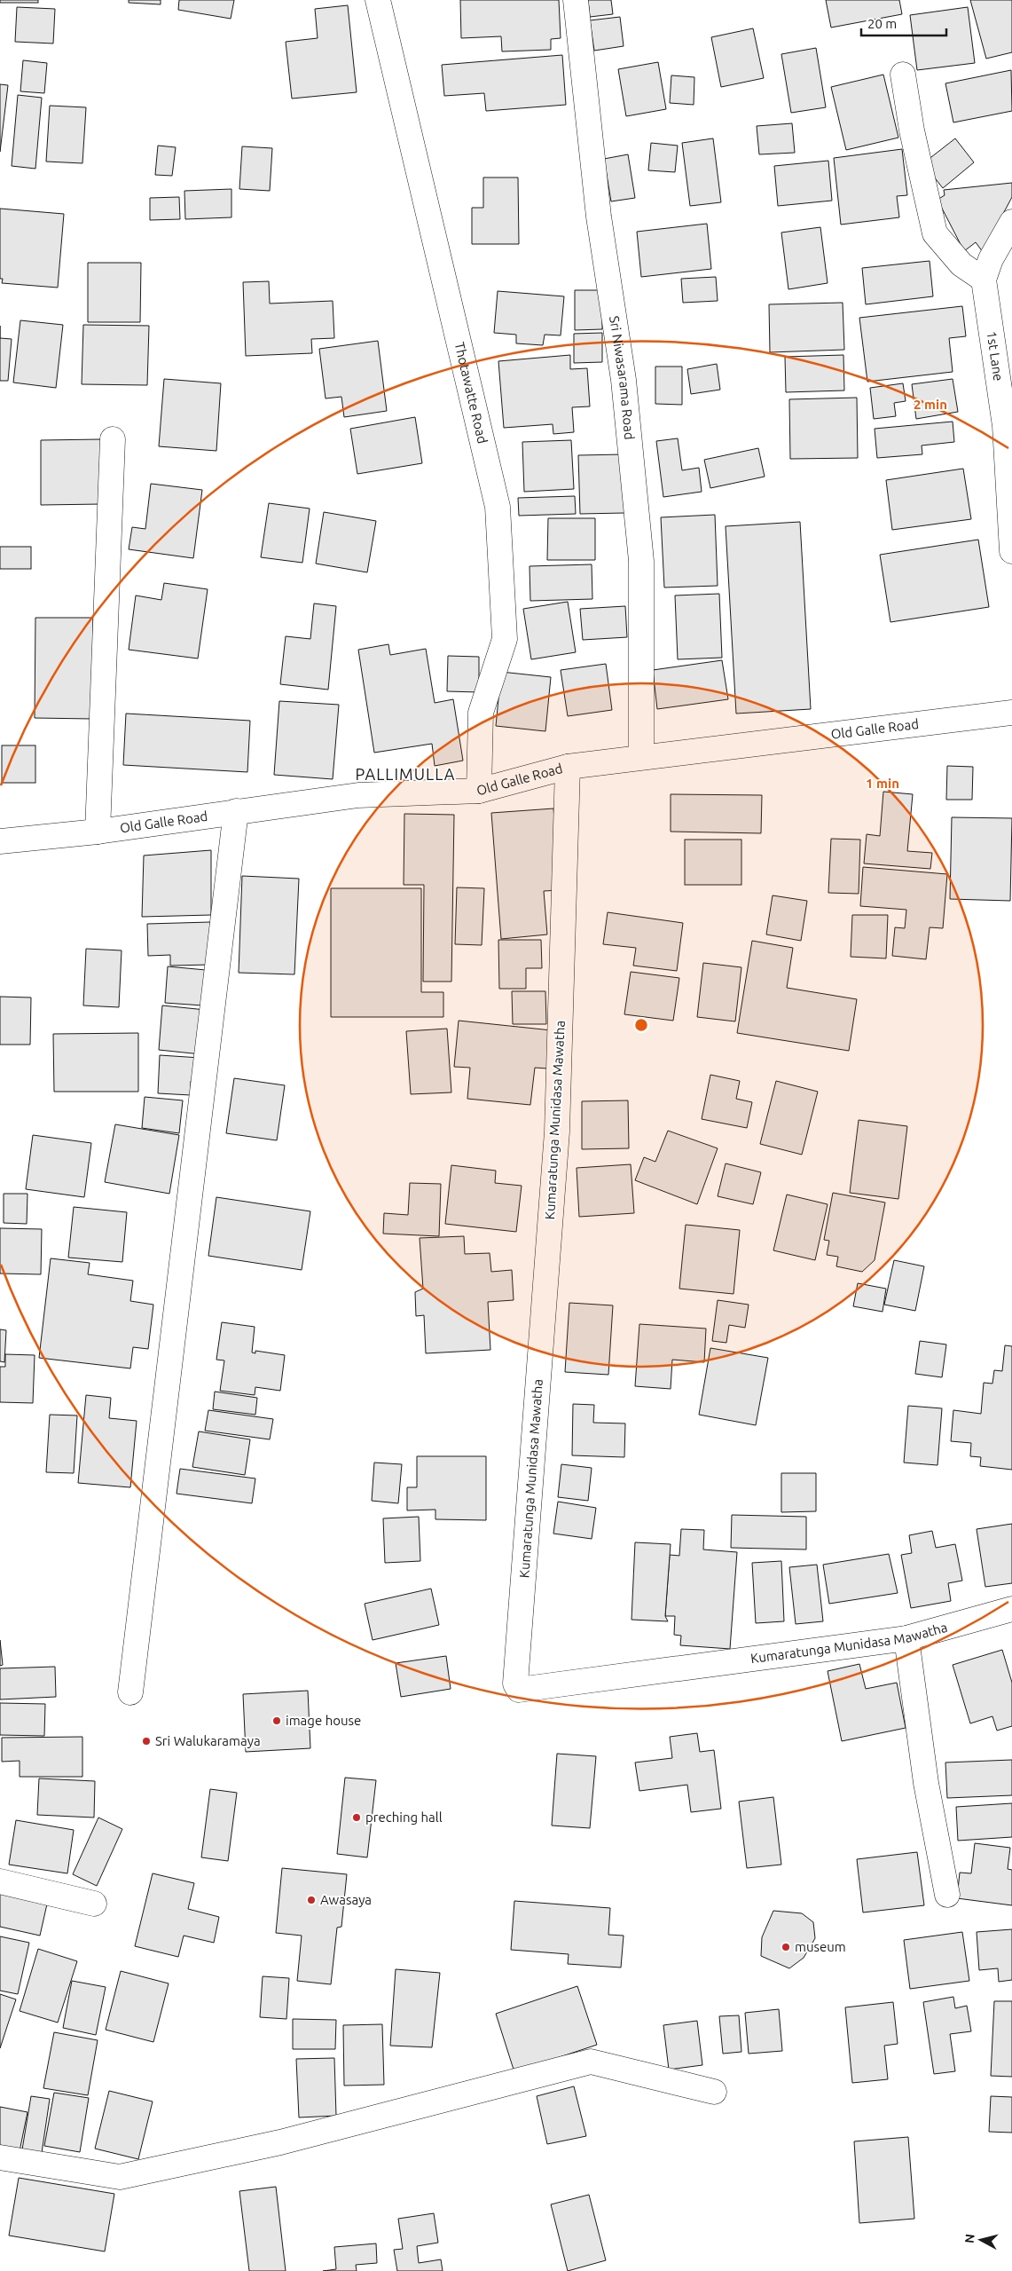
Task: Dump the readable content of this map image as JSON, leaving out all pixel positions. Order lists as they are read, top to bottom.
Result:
{
  "streets": {
    "main road": [
      "1st Lane",
      "Sri Niwasarama Road",
      "Thotawatte Road",
      "Old Galle Road",
      "Kumaratunga Munidasa Mawatha"
    ]
  },
  "crossings": [
    ["Sri Niwasarama Road", "Old Galle Road"],
    ["Thotawatte Road", "Old Galle Road"],
    ["Old Galle Road", "Kumaratunga Munidasa Mawatha"]
  ],
  "districts": ["PALLIMULLA"],
  "places": [
    "image house",
    "Sri Walukaramaya",
    "preching hall",
    "Awasaya",
    "museum"
  ],
  "scale_bar": "20 m",
  "north": "left",
  "rings": ["2 min", "1 min"]
}
